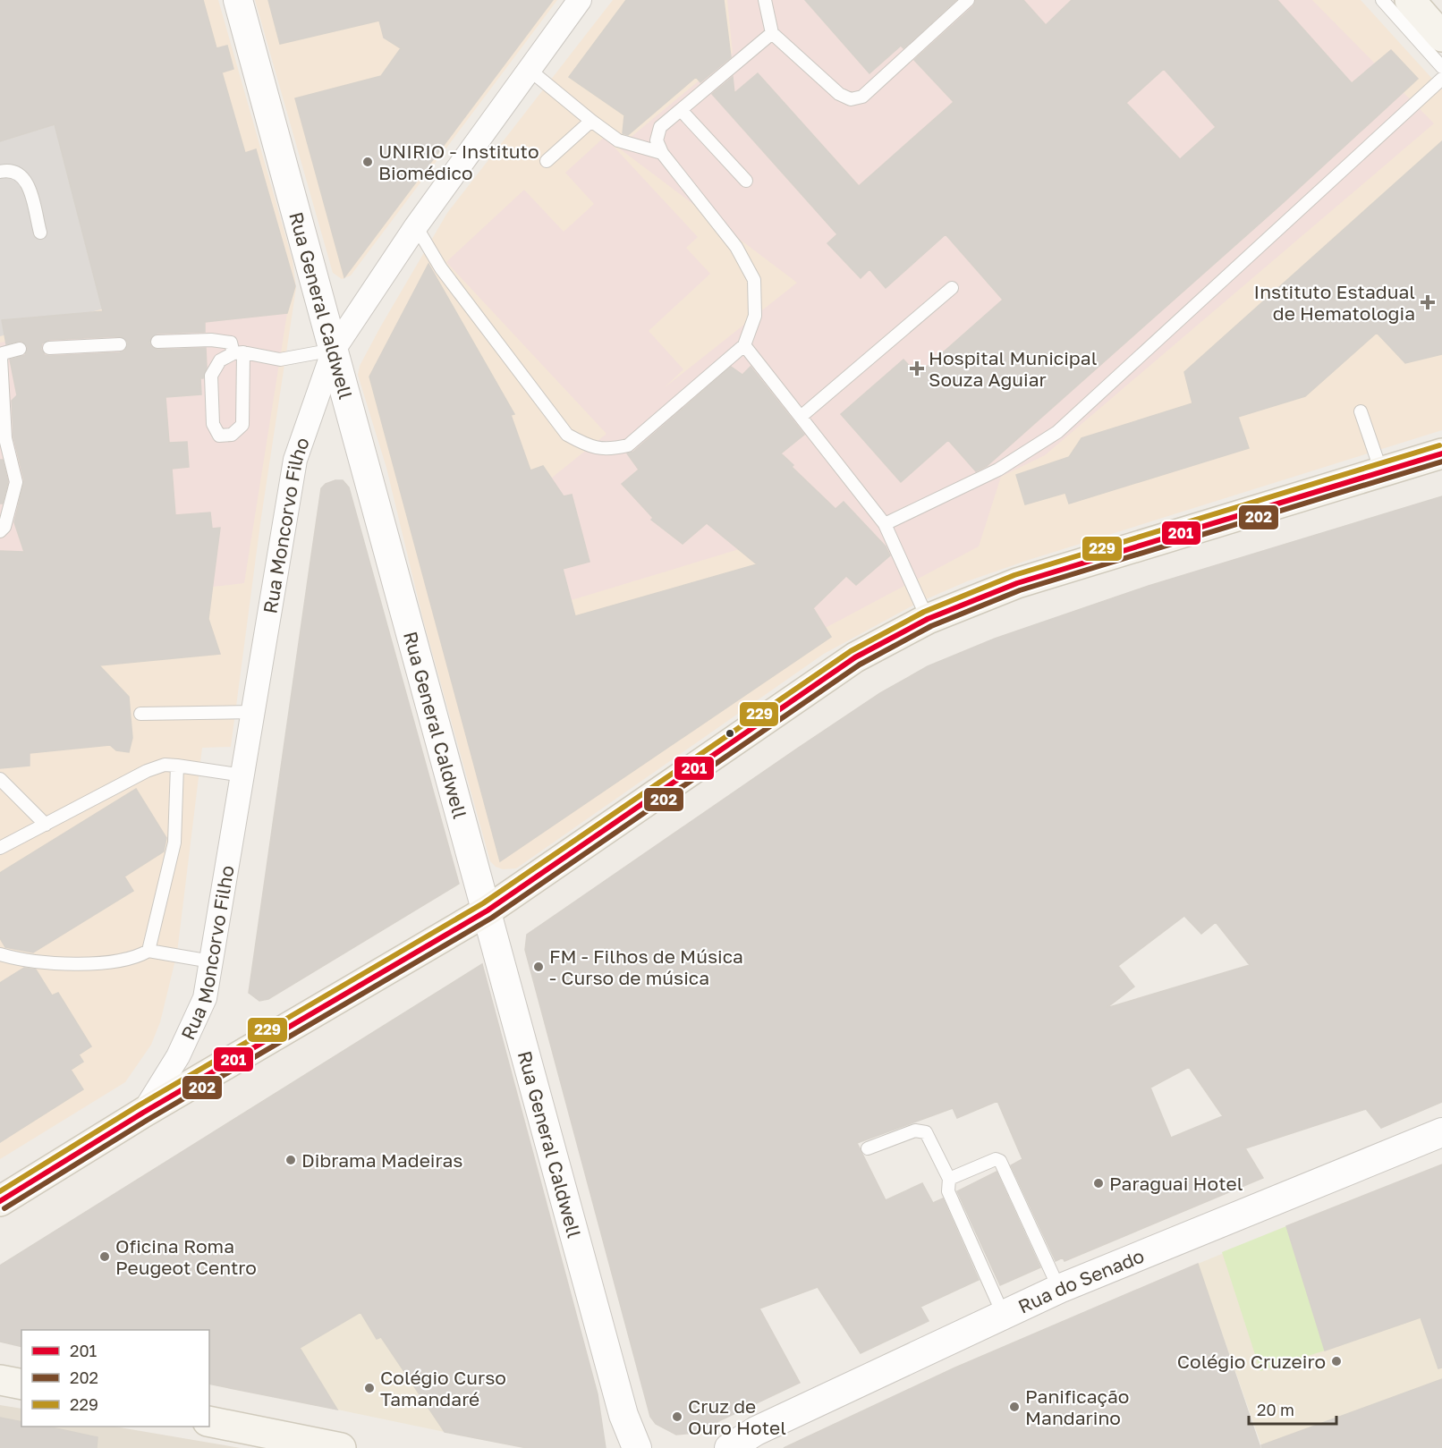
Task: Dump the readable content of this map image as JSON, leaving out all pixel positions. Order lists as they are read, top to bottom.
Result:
{
  "streets": {
    "street": ["Rua General Caldwell", "Rua Moncorvo Filho", "Rua do Senado"]
  },
  "crossings": [
    ["Rua General Caldwell", "Rua Moncorvo Filho"]
  ],
  "places": {
    "other": [
      "UNIRIO - Instituto Biomédico",
      "FM - Filhos de Música - Curso de música",
      "Dibrama Madeiras",
      "Paraguai Hotel",
      "Oficina Roma Peugeot Centro",
      "Colégio Cruzeiro",
      "Colégio Curso Tamandaré",
      "Panificação Mandarino",
      "Cruz de Ouro Hotel"
    ],
    "health": ["Instituto Estadual de Hematologia", "Hospital Municipal Souza Aguiar"]
  },
  "lines": ["transit line 229", "transit line 201", "transit line 202"],
  "legend": ["201", "202", "229"],
  "scale_bar": "20 m"
}
